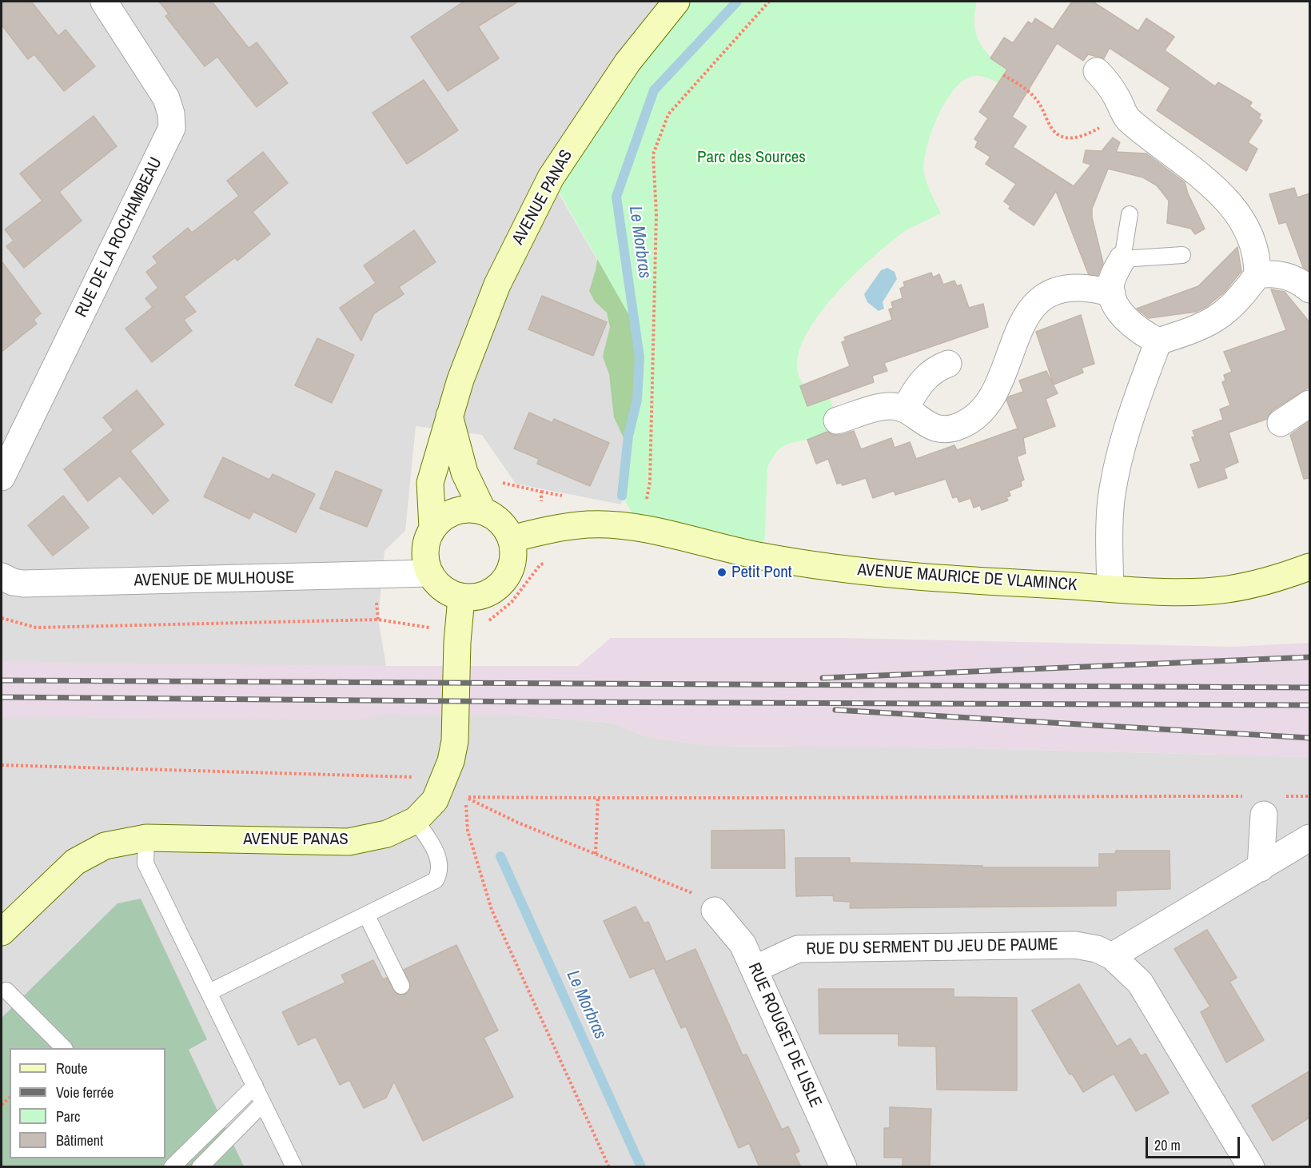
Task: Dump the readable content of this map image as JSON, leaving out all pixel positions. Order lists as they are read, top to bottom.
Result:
{
  "streets": {
    "street": [
      "AVENUE PANAS",
      "RUE DE LA ROCHAMBEAU",
      "AVENUE MAURICE DE VLAMINCK",
      "AVENUE DE MULHOUSE",
      "RUE DU SERMENT DU JEU DE PAUME",
      "RUE ROUGET DE LISLE"
    ]
  },
  "crossings": [
    ["AVENUE PANAS", "AVENUE MAURICE DE VLAMINCK"],
    ["AVENUE PANAS", "AVENUE DE MULHOUSE"],
    ["AVENUE MAURICE DE VLAMINCK", "AVENUE DE MULHOUSE"],
    ["RUE DU SERMENT DU JEU DE PAUME", "RUE ROUGET DE LISLE"]
  ],
  "water": ["Le Morbras"],
  "parks": ["Parc des Sources"],
  "places": ["Petit Pont"],
  "legend": [
    "Route",
    "Voie ferrée",
    "Parc",
    "Bâtiment"
  ],
  "scale_bar": "20 m"
}
